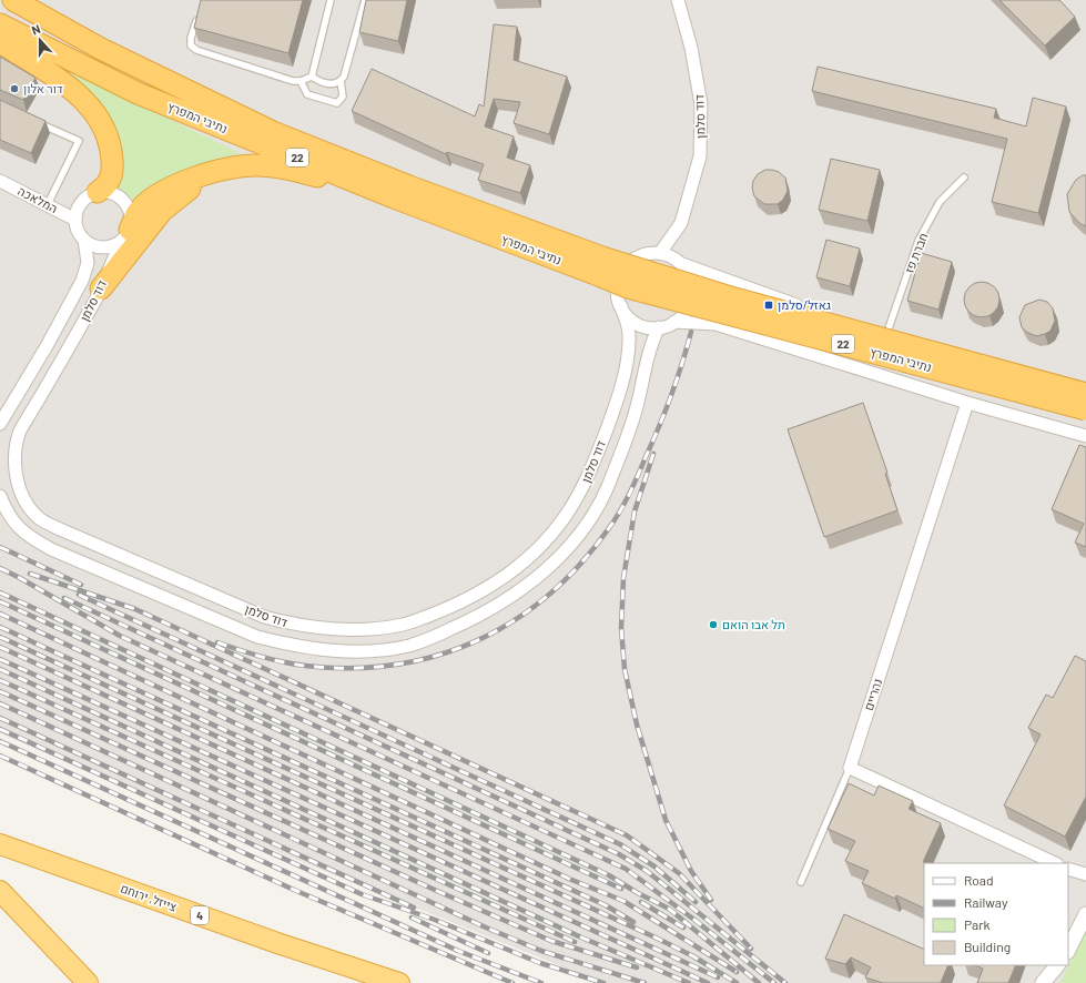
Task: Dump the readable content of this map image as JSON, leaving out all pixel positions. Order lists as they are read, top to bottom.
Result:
{
  "streets": {
    "highway": [
      "נתיבי המפרץ",
      "22",
      "צייזל, ירוחם",
      "4"
    ],
    "street": ["דוד סלמן", "המלאכה", "נהריים"],
    "lane": ["חברת פז"]
  },
  "crossings": [
    ["דוד סלמן", "המלאכה"]
  ],
  "places": {
    "other": ["דור אלון", "תל אבו הואם"],
    "transit": ["גאזל/סלמן"]
  },
  "legend": [
    "Road",
    "Railway",
    "Park",
    "Building"
  ],
  "north": "top"
}
